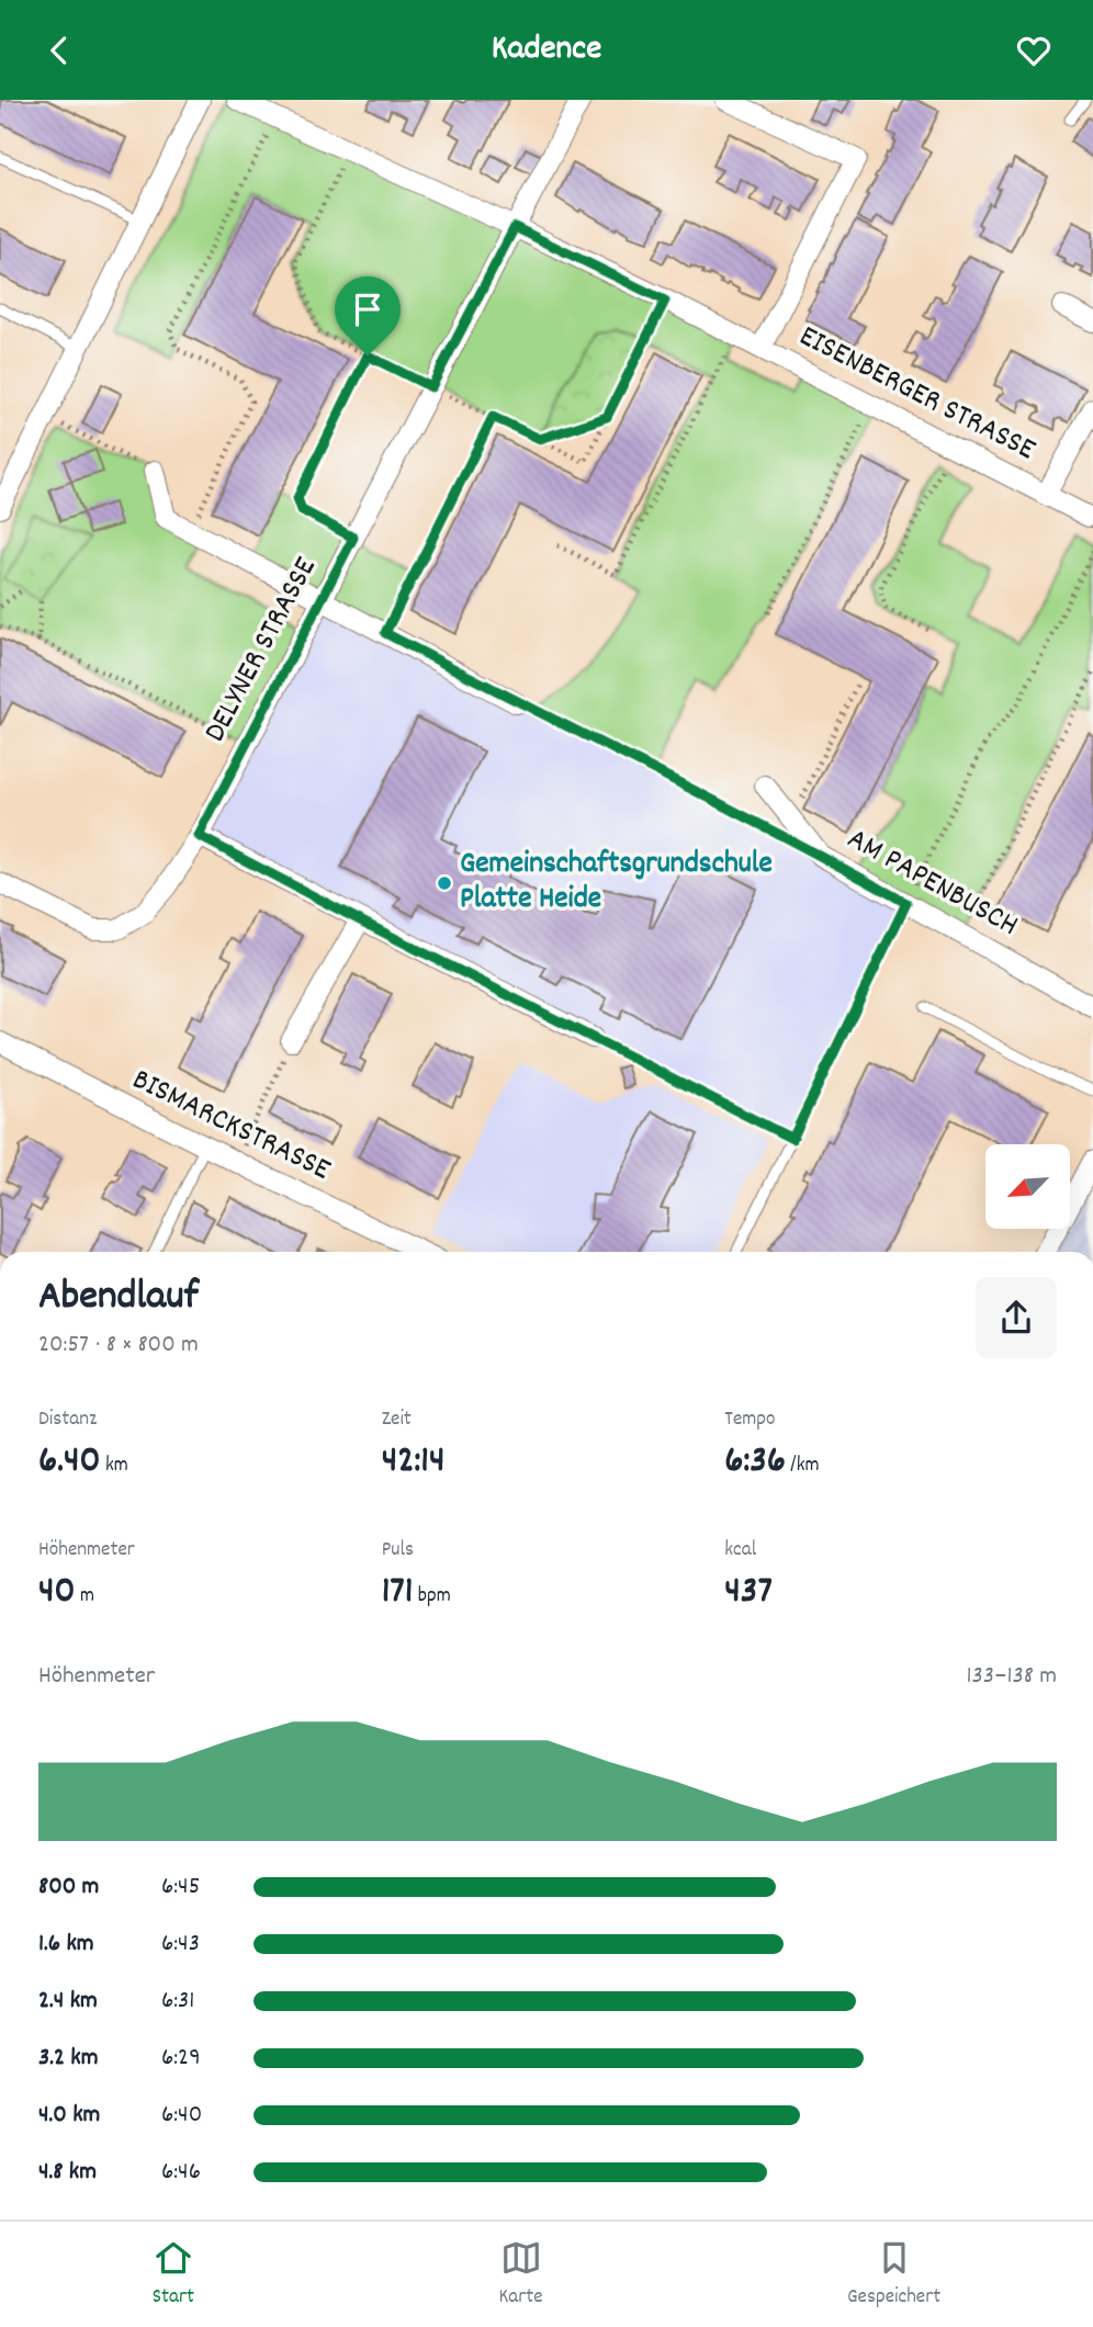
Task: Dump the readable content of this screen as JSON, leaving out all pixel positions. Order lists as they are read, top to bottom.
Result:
{
  "streets": {
    "street": [
      "EISENBERGER STRASSE",
      "DELYNER STRASSE",
      "AM PAPENBUSCH",
      "BISMARCKSTRASSE"
    ]
  },
  "crossings": [
    ["EISENBERGER STRASSE", "DELYNER STRASSE"]
  ],
  "places": ["Gemeinschaftsgrundschule Platte Heide"],
  "north": "bottom left",
  "page": {
    "header": "Kadence",
    "heading": ["Abendlauf", "20:57 · 8 × 800 m"],
    "stats": [
      ["Distanz", "6.40 km"],
      ["Zeit", "42:14"],
      ["Tempo", "6:36 /km"],
      ["Höhenmeter", "40 m"],
      ["Puls", "171 bpm"],
      ["kcal", "437"]
    ],
    "chart": ["Höhenmeter", "133–138 m"],
    "list": [
      {
        "name": "800 m",
        "note": "6:45"
      },
      {
        "name": "1.6 km",
        "note": "6:43"
      },
      {
        "name": "2.4 km",
        "note": "6:31"
      },
      {
        "name": "3.2 km",
        "note": "6:29"
      },
      {
        "name": "4.0 km",
        "note": "6:40"
      },
      {
        "name": "4.8 km",
        "note": "6:46"
      }
    ],
    "tabs": ["Start", "Karte", "Gespeichert"]
  }
}
